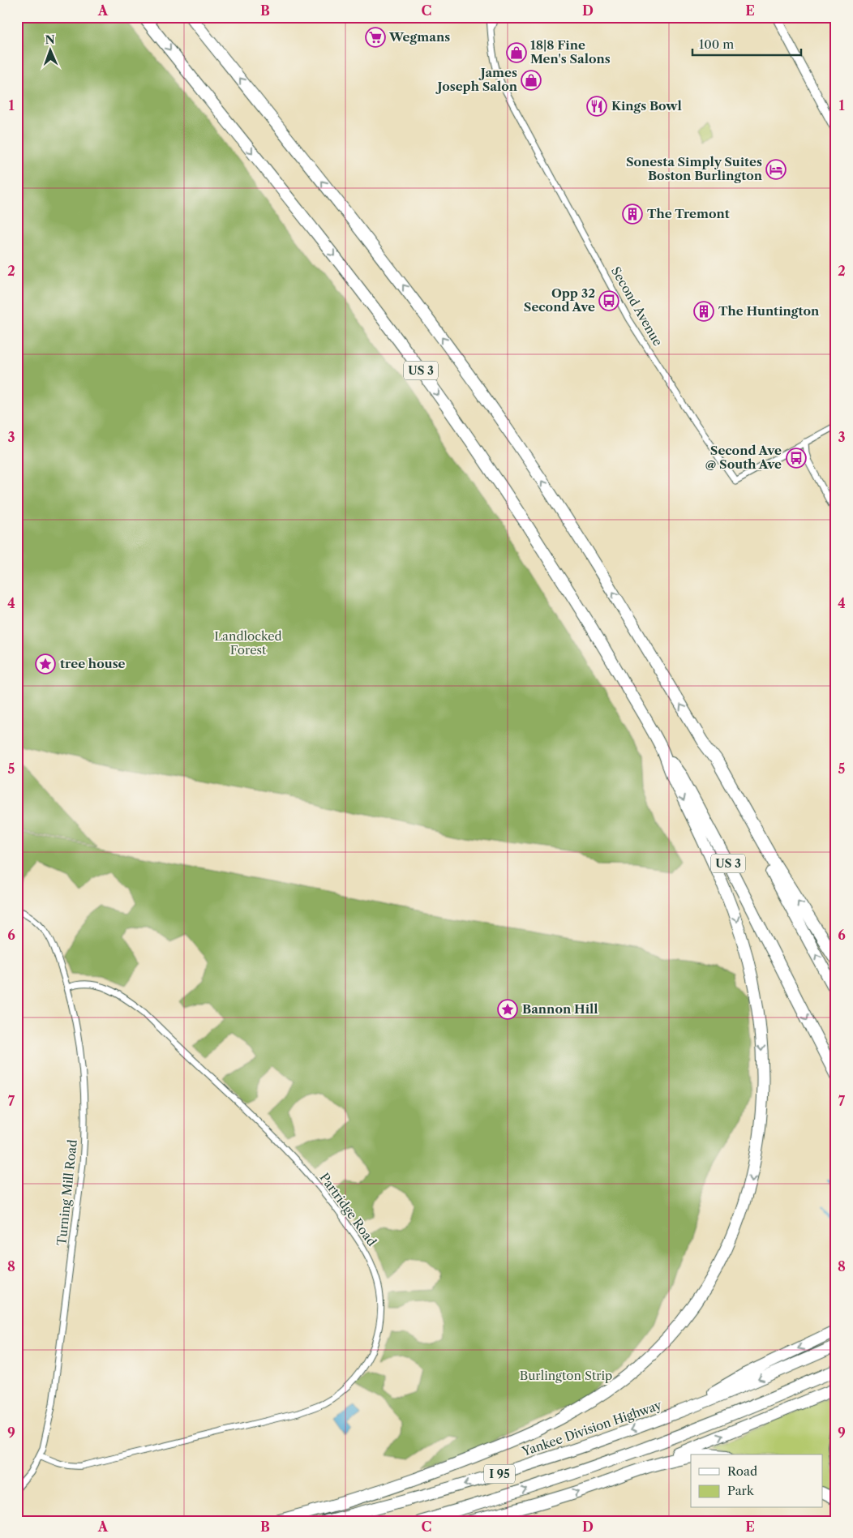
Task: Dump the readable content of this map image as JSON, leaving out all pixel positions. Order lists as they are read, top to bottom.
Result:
{
  "streets": {
    "highway": ["US 3", "Yankee Division Highway", "I 95"],
    "street": ["Second Avenue", "Turning Mill Road", "Partridge Road"]
  },
  "crossings": [
    ["Turning Mill Road", "Partridge Road"]
  ],
  "parks": ["Landlocked Forest", "Burlington Strip"],
  "places": {
    "supermarket": ["Wegmans"],
    "shop": ["18|8 Fine Men's Salons", "James Joseph Salon"],
    "restaurant": ["Kings Bowl"],
    "hotel": ["Sonesta Simply Suites Boston Burlington"],
    "building": ["The Tremont", "The Huntington"],
    "bus stop": ["Opp 32 Second Ave", "Second Ave @ South Ave"],
    "place": ["tree house", "Bannon Hill"]
  },
  "legend": ["Road", "Park"],
  "scale_bar": "100 m",
  "north": "top",
  "grid": {
    "columns": [
      "A",
      "B",
      "C",
      "D",
      "E"
    ],
    "rows": [
      "1",
      "2",
      "3",
      "4",
      "5",
      "6",
      "7",
      "8",
      "9"
    ]
  }
}
